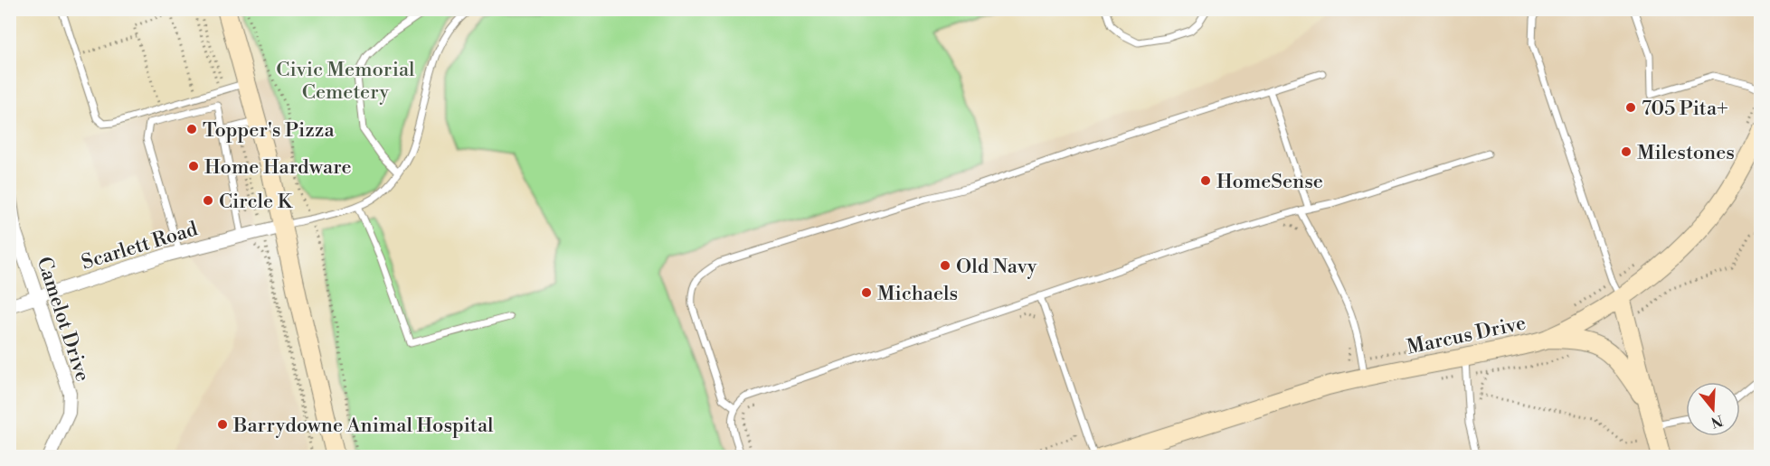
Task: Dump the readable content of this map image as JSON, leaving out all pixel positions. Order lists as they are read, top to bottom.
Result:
{
  "streets": {
    "street": ["Scarlett Road", "Camelot Drive", "Marcus Drive"]
  },
  "crossings": [
    ["Scarlett Road", "Camelot Drive"]
  ],
  "parks": ["Civic Memorial Cemetery"],
  "places": [
    "705 Pita+",
    "Topper's Pizza",
    "Milestones",
    "Home Hardware",
    "HomeSense",
    "Circle K",
    "Old Navy",
    "Michaels",
    "Barrydowne Animal Hospital"
  ],
  "north": "bottom"
}
